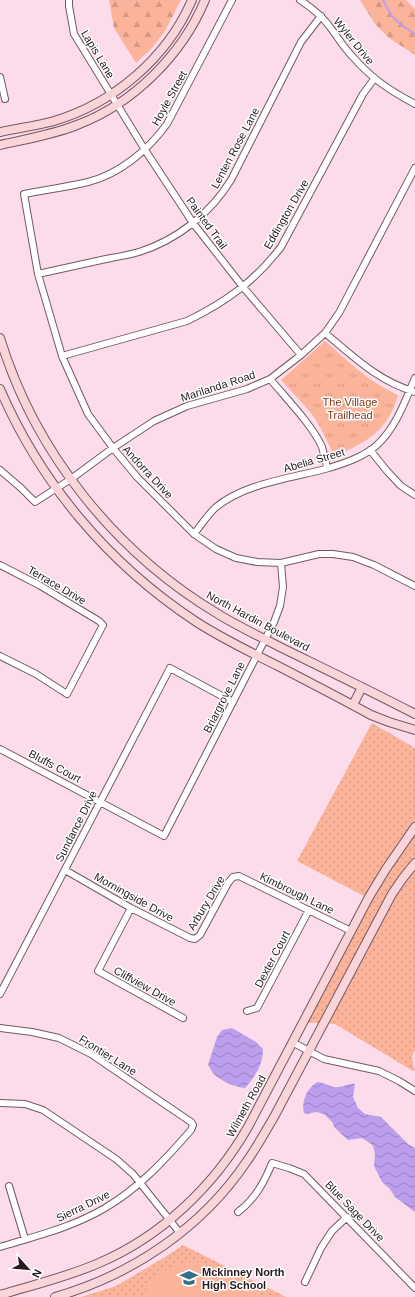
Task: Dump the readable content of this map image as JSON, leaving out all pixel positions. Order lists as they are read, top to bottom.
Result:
{
  "streets": {
    "main road": ["North Hardin Boulevard", "Wilmeth Road"],
    "street": [
      "Wyler Drive",
      "Lapis Lane",
      "Hoyle Street",
      "Lenten Rose Lane",
      "Eddington Drive",
      "Painted Trail",
      "Marilanda Road",
      "Abelia Street",
      "Andorra Drive",
      "Terrace Drive",
      "Briargrove Lane",
      "Bluffs Court",
      "Sundance Drive",
      "Kimbrough Lane",
      "Morningside Drive",
      "Arbury Drive",
      "Dexter Court",
      "Cliffview Drive",
      "Frontier Lane",
      "Sierra Drive",
      "Blue Sage Drive"
    ]
  },
  "crossings": [
    ["Wyler Drive", "Lenten Rose Lane"],
    ["Wyler Drive", "Eddington Drive"],
    ["Lapis Lane", "Painted Trail"],
    ["Hoyle Street", "Painted Trail"],
    ["Hoyle Street", "Andorra Drive"],
    ["Lenten Rose Lane", "Painted Trail"],
    ["Lenten Rose Lane", "Andorra Drive"],
    ["Eddington Drive", "Painted Trail"],
    ["Eddington Drive", "Andorra Drive"],
    ["Painted Trail", "Marilanda Road"],
    ["Marilanda Road", "Andorra Drive"],
    ["Marilanda Road", "North Hardin Boulevard"],
    ["Abelia Street", "Andorra Drive"],
    ["Andorra Drive", "Briargrove Lane"],
    ["North Hardin Boulevard", "Briargrove Lane"],
    ["Briargrove Lane", "Bluffs Court"],
    ["Briargrove Lane", "Sundance Drive"],
    ["Bluffs Court", "Sundance Drive"],
    ["Sundance Drive", "Morningside Drive"],
    ["Kimbrough Lane", "Arbury Drive"],
    ["Kimbrough Lane", "Dexter Court"],
    ["Kimbrough Lane", "Wilmeth Road"],
    ["Morningside Drive", "Arbury Drive"],
    ["Morningside Drive", "Cliffview Drive"],
    ["Frontier Lane", "Sierra Drive"]
  ],
  "parks": ["The Village Trailhead"],
  "places": {
    "school or university": ["Mckinney North High School"]
  },
  "north": "bottom right"
}
